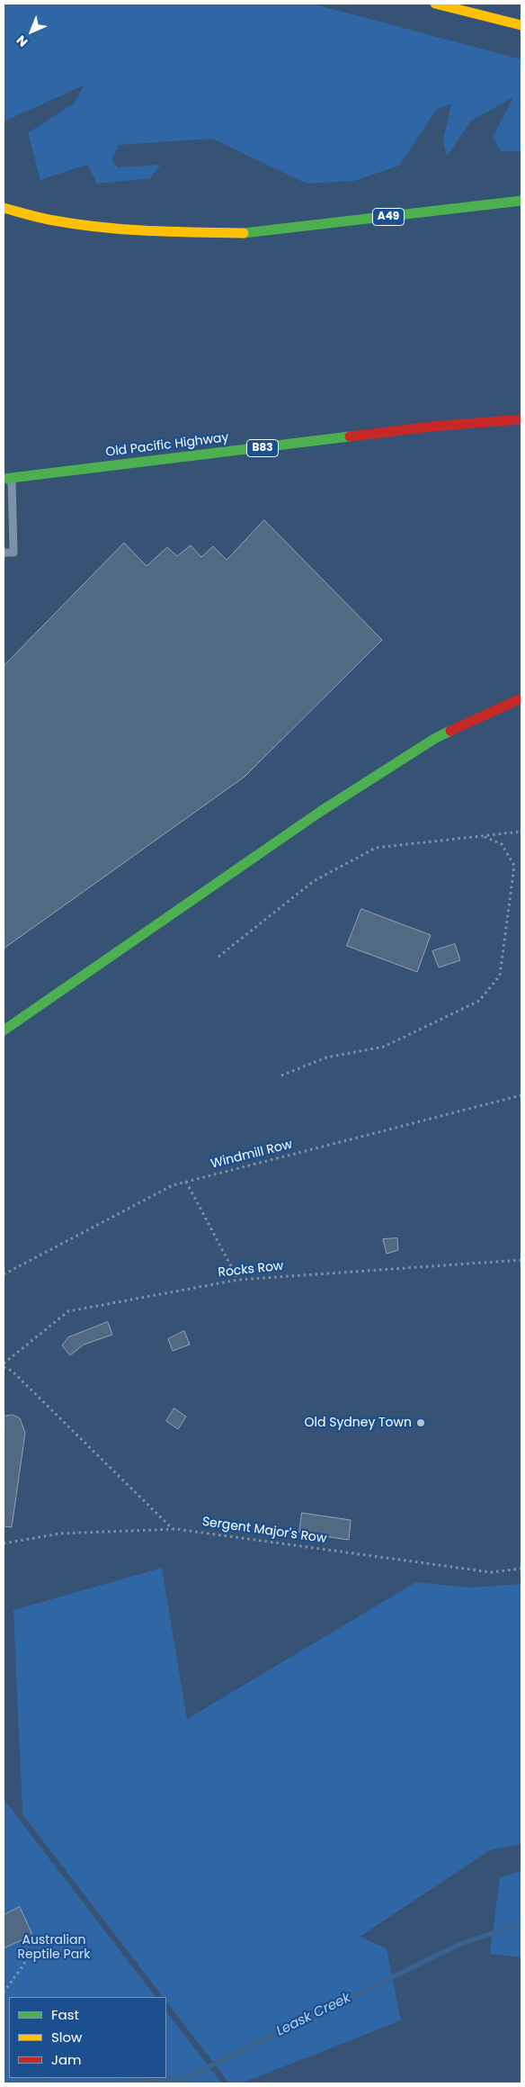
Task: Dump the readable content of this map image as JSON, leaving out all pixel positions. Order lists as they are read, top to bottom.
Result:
{
  "streets": {
    "main road": ["A49", "Old Pacific Highway", "B83"],
    "path": ["Windmill Row", "Rocks Row", "Sergent Major's Row"]
  },
  "water": ["Leask Creek"],
  "parks": ["Australian Reptile Park"],
  "places": ["Old Sydney Town"],
  "legend": ["Fast", "Slow", "Jam"],
  "north": "bottom left"
}
